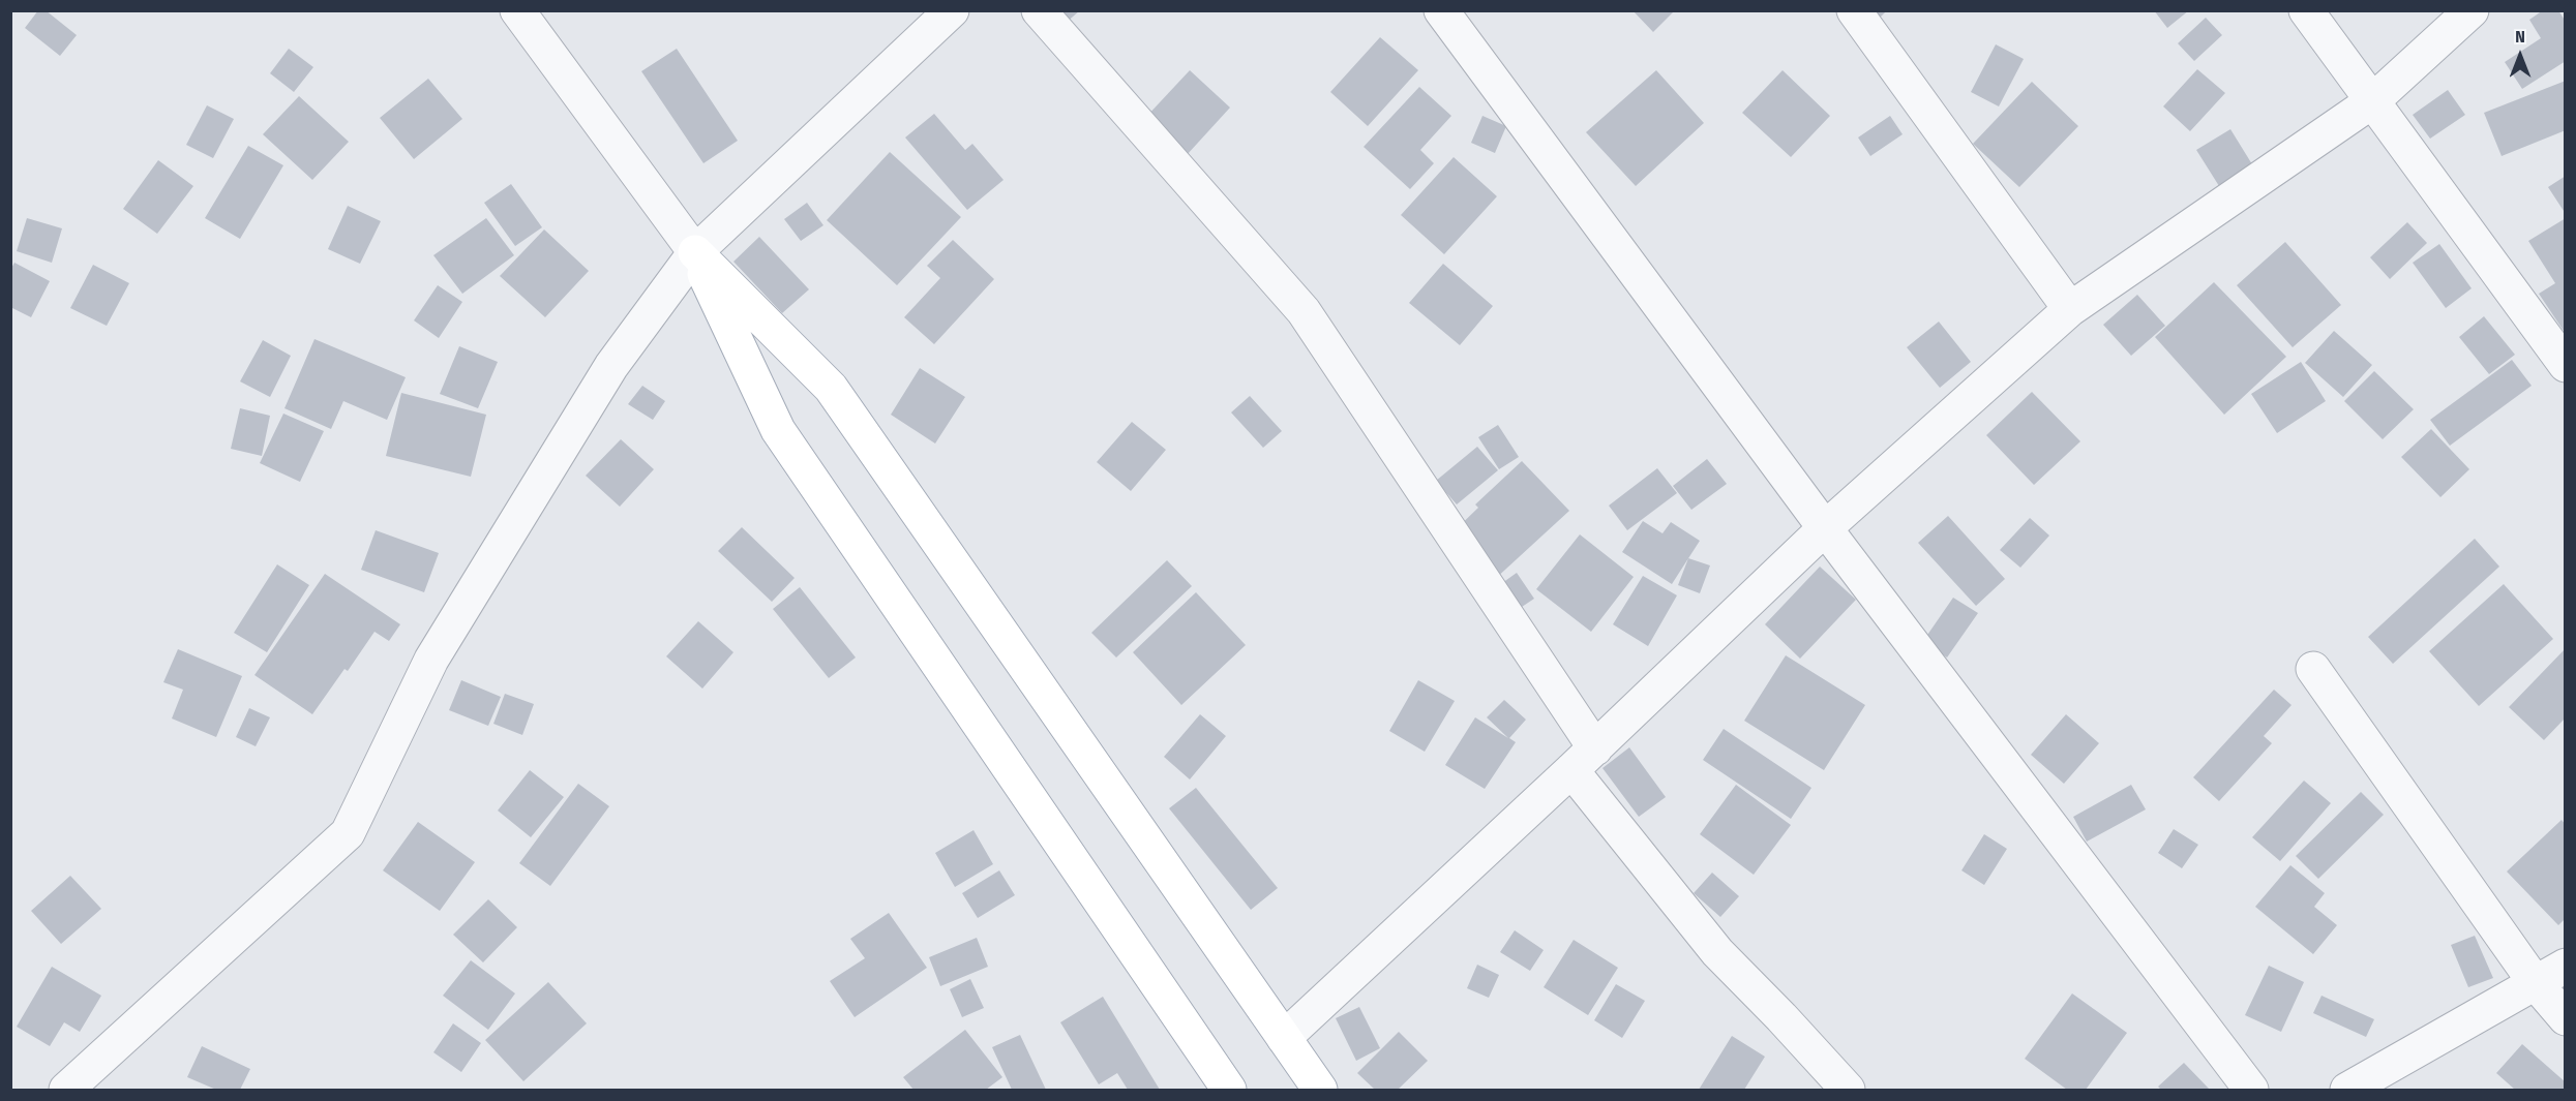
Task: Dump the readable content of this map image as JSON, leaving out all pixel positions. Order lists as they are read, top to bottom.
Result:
{
  "north": "top"
}
